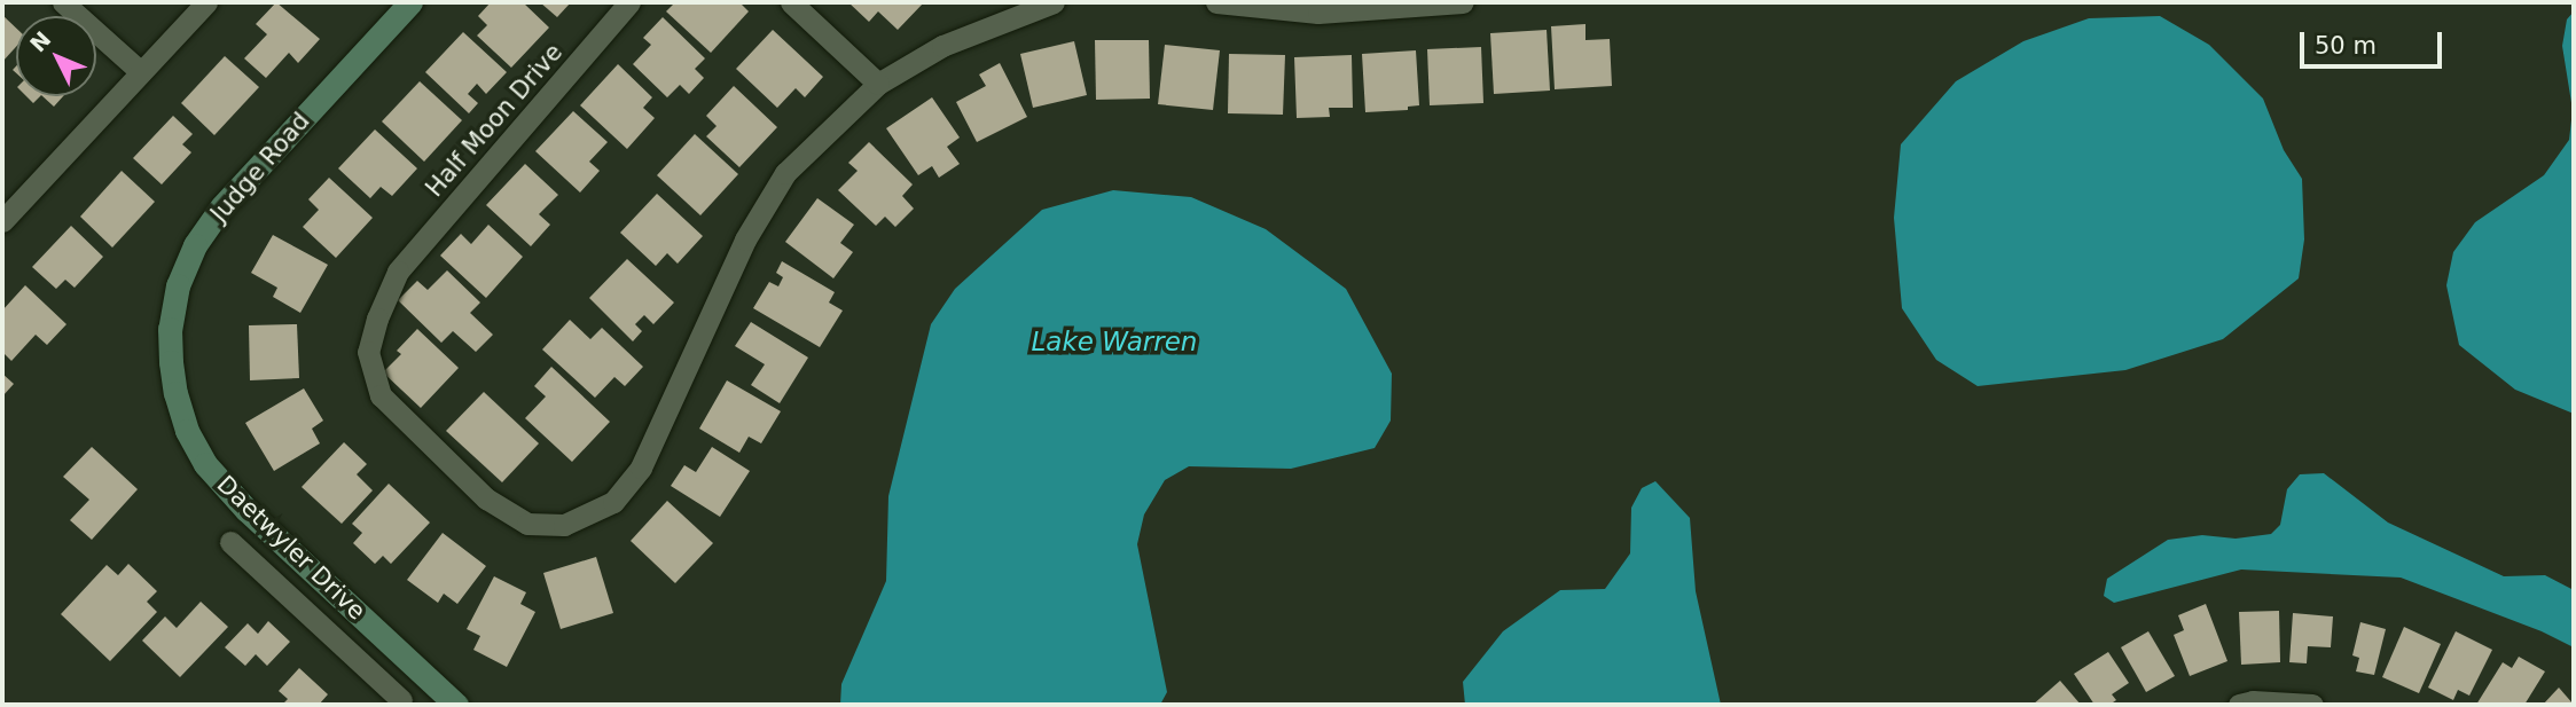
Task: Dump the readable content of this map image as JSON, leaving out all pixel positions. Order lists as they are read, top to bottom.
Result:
{
  "streets": {
    "street": ["Half Moon Drive", "Judge Road", "Daetwyler Drive"]
  },
  "crossings": [
    ["Judge Road", "Daetwyler Drive"]
  ],
  "water": ["Lake Warren"],
  "scale_bar": "50 m",
  "north": "top left"
}
